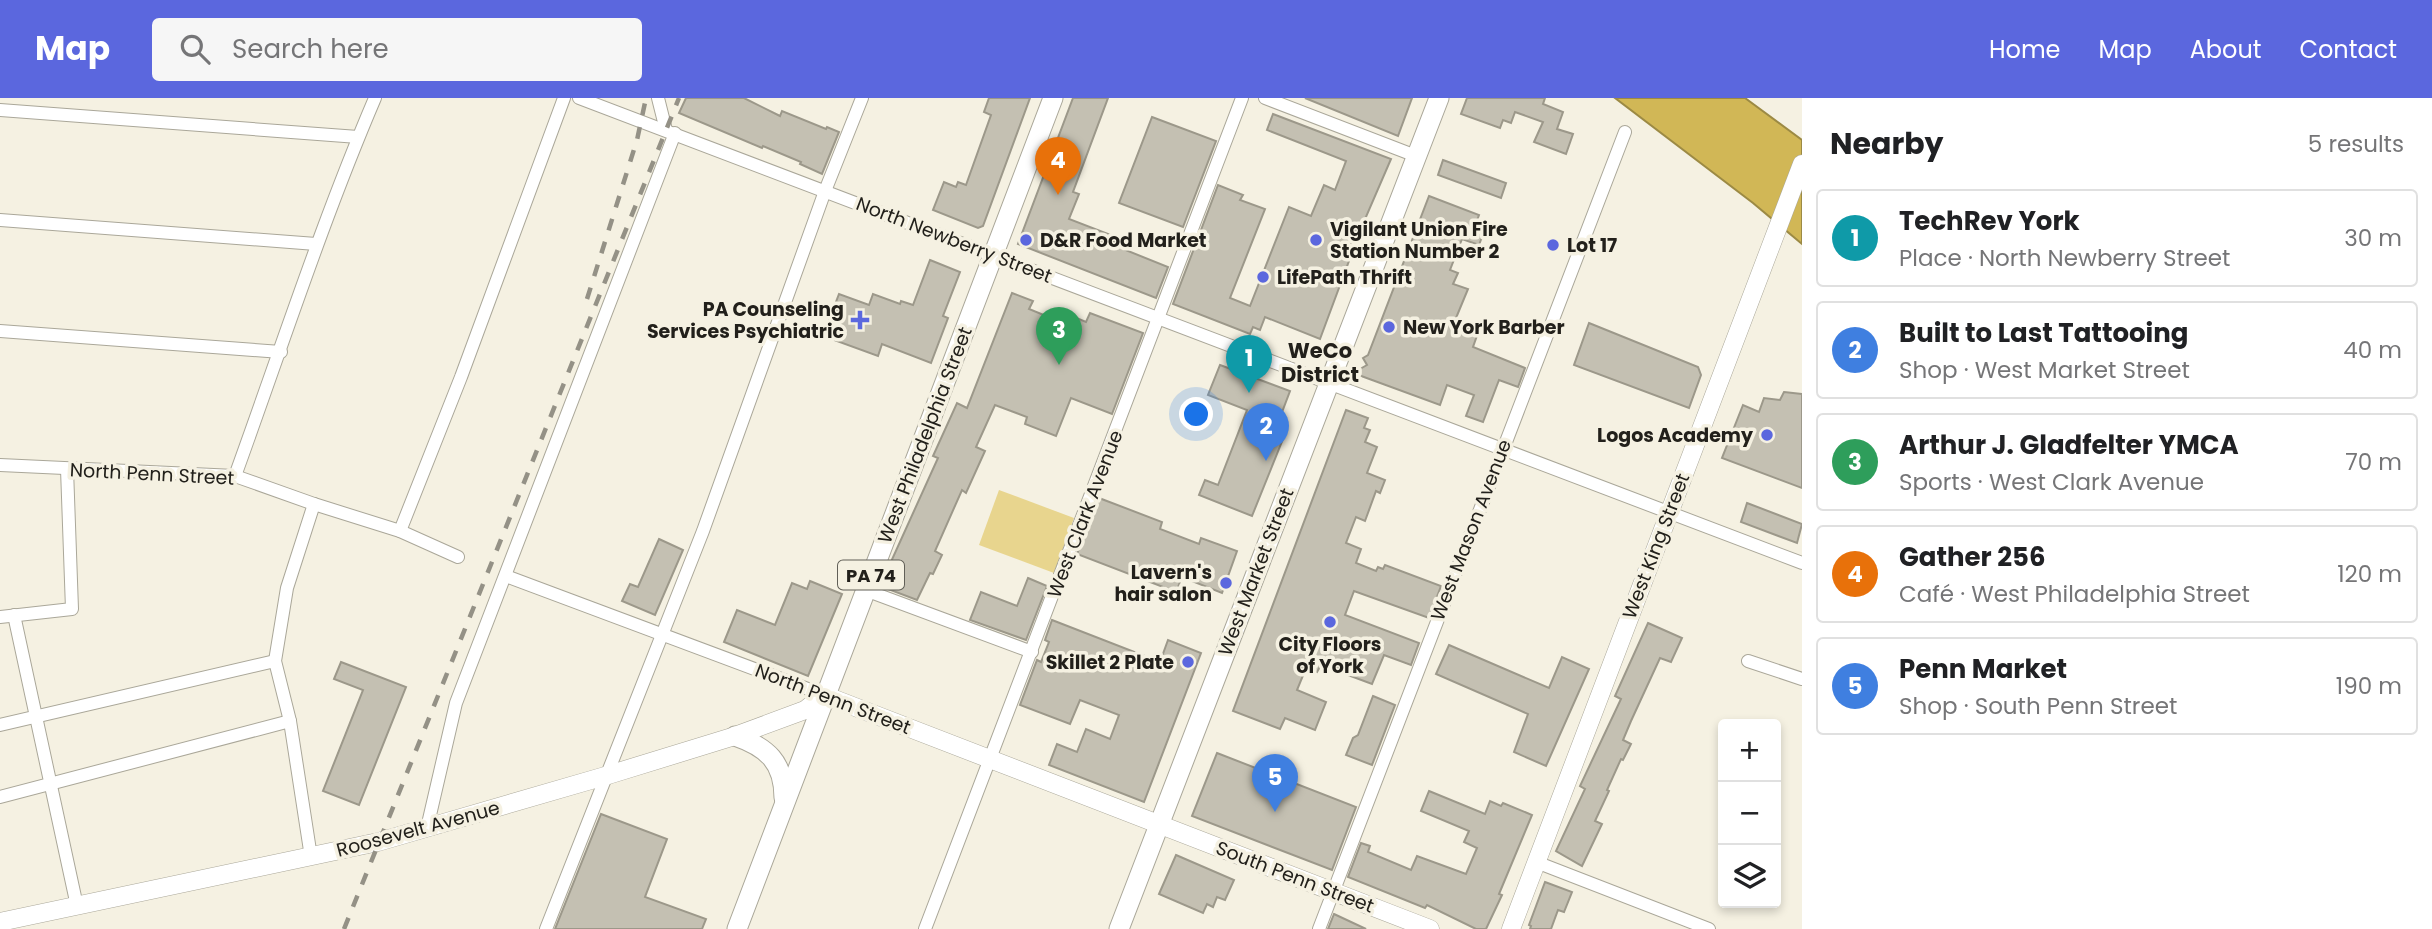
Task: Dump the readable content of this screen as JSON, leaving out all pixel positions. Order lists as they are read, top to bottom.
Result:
{
  "streets": {
    "main road": [
      "West Philadelphia Street",
      "North Penn Street",
      "West King Street",
      "West Market Street",
      "PA 74",
      "Roosevelt Avenue",
      "South Penn Street"
    ],
    "street": ["North Newberry Street", "West Clark Avenue", "West Mason Avenue"]
  },
  "crossings": [
    ["North Newberry Street", "West Philadelphia Street"],
    ["North Newberry Street", "West Clark Avenue"],
    ["North Newberry Street", "West Mason Avenue"],
    ["North Newberry Street", "West King Street"],
    ["North Newberry Street", "West Market Street"],
    ["West Philadelphia Street", "North Penn Street"],
    ["West Philadelphia Street", "Roosevelt Avenue"],
    ["North Penn Street", "West Clark Avenue"],
    ["North Penn Street", "West Market Street"],
    ["North Penn Street", "Roosevelt Avenue"],
    ["North Penn Street", "South Penn Street"],
    ["West Mason Avenue", "South Penn Street"],
    ["West Market Street", "South Penn Street"]
  ],
  "districts": ["WeCo District"],
  "places": {
    "other": [
      "D&R Food Market",
      "Vigilant Union Fire Station Number 2",
      "Lot 17",
      "LifePath Thrift",
      "New York Barber",
      "Logos Academy",
      "Lavern's hair salon",
      "City Floors of York",
      "Skillet 2 Plate"
    ],
    "health": ["PA Counseling Services Psychiatric"]
  },
  "page": {
    "header": "Map",
    "search": "Search here",
    "nav": [
      "Home",
      "Map",
      "About",
      "Contact"
    ],
    "heading": ["Nearby", "5 results"],
    "pins": [
      "4",
      "3",
      "1",
      "2",
      "5"
    ],
    "list": [
      {
        "mark": "1",
        "name": "TechRev York",
        "note": "Place · North Newberry Street",
        "value": "30 m"
      },
      {
        "mark": "2",
        "name": "Built to Last Tattooing",
        "note": "Shop · West Market Street",
        "value": "40 m"
      },
      {
        "mark": "3",
        "name": "Arthur J. Gladfelter YMCA",
        "note": "Sports · West Clark Avenue",
        "value": "70 m"
      },
      {
        "mark": "4",
        "name": "Gather 256",
        "note": "Café · West Philadelphia Street",
        "value": "120 m"
      },
      {
        "mark": "5",
        "name": "Penn Market",
        "note": "Shop · South Penn Street",
        "value": "190 m"
      }
    ],
    "map_buttons": ["+", "−"]
  }
}
